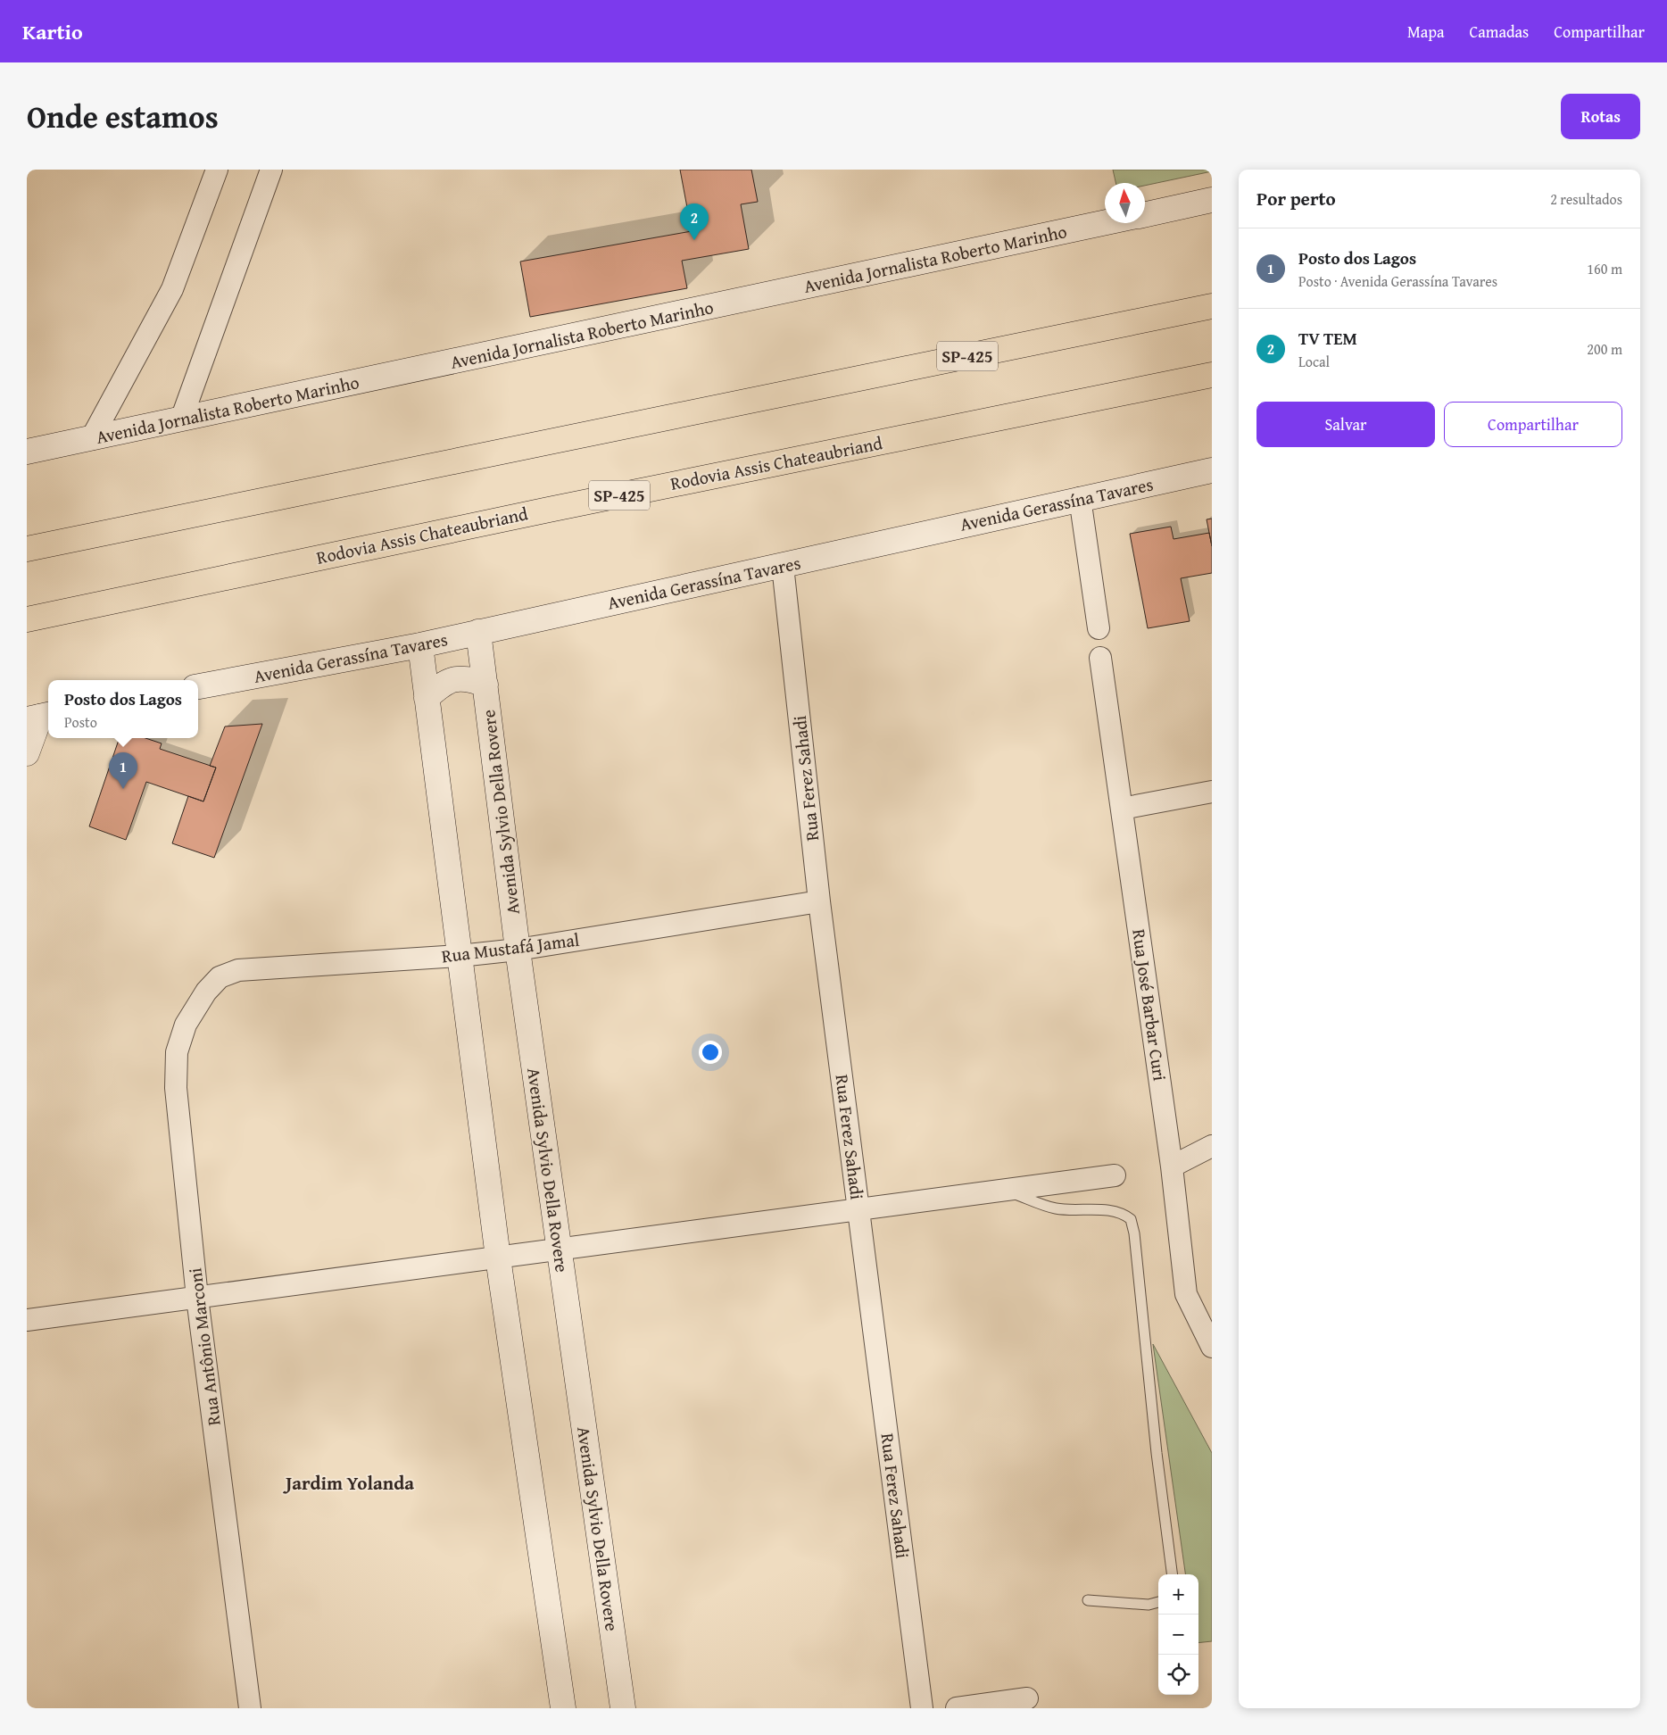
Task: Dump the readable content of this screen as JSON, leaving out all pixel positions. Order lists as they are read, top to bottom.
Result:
{
  "streets": {
    "highway": ["SP-425", "Rodovia Assis Chateaubriand"],
    "main road": ["Avenida Jornalista Roberto Marinho", "Avenida Gerassína Tavares", "Avenida Sylvio Della Rovere"],
    "street": [
      "Rua Ferez Sahadi",
      "Rua Mustafá Jamal",
      "Rua José Barbar Curi",
      "Rua Antônio Marconi"
    ]
  },
  "crossings": [
    ["Avenida Gerassína Tavares", "Rua Ferez Sahadi"],
    ["Avenida Gerassína Tavares", "Avenida Sylvio Della Rovere"],
    ["Rua Ferez Sahadi", "Rua Mustafá Jamal"],
    ["Avenida Sylvio Della Rovere", "Rua Mustafá Jamal"],
    ["Rua Mustafá Jamal", "Rua Antônio Marconi"]
  ],
  "districts": ["Jardim Yolanda"],
  "north": "top",
  "page": {
    "header": "Kartio",
    "nav": ["Mapa", "Camadas", "Compartilhar"],
    "title": "Onde estamos",
    "buttons": [
      "Rotas",
      ["Salvar", "Compartilhar"]
    ],
    "heading": ["Por perto", "2 resultados"],
    "pins": ["2", "1"],
    "list": [
      {
        "mark": "1",
        "name": "Posto dos Lagos",
        "note": "Posto · Avenida Gerassína Tavares",
        "value": "160 m"
      },
      {
        "mark": "2",
        "name": "TV TEM",
        "note": "Local",
        "value": "200 m"
      }
    ],
    "popup": ["Posto dos Lagos", "Posto"],
    "map_buttons": ["+", "−"]
  }
}
